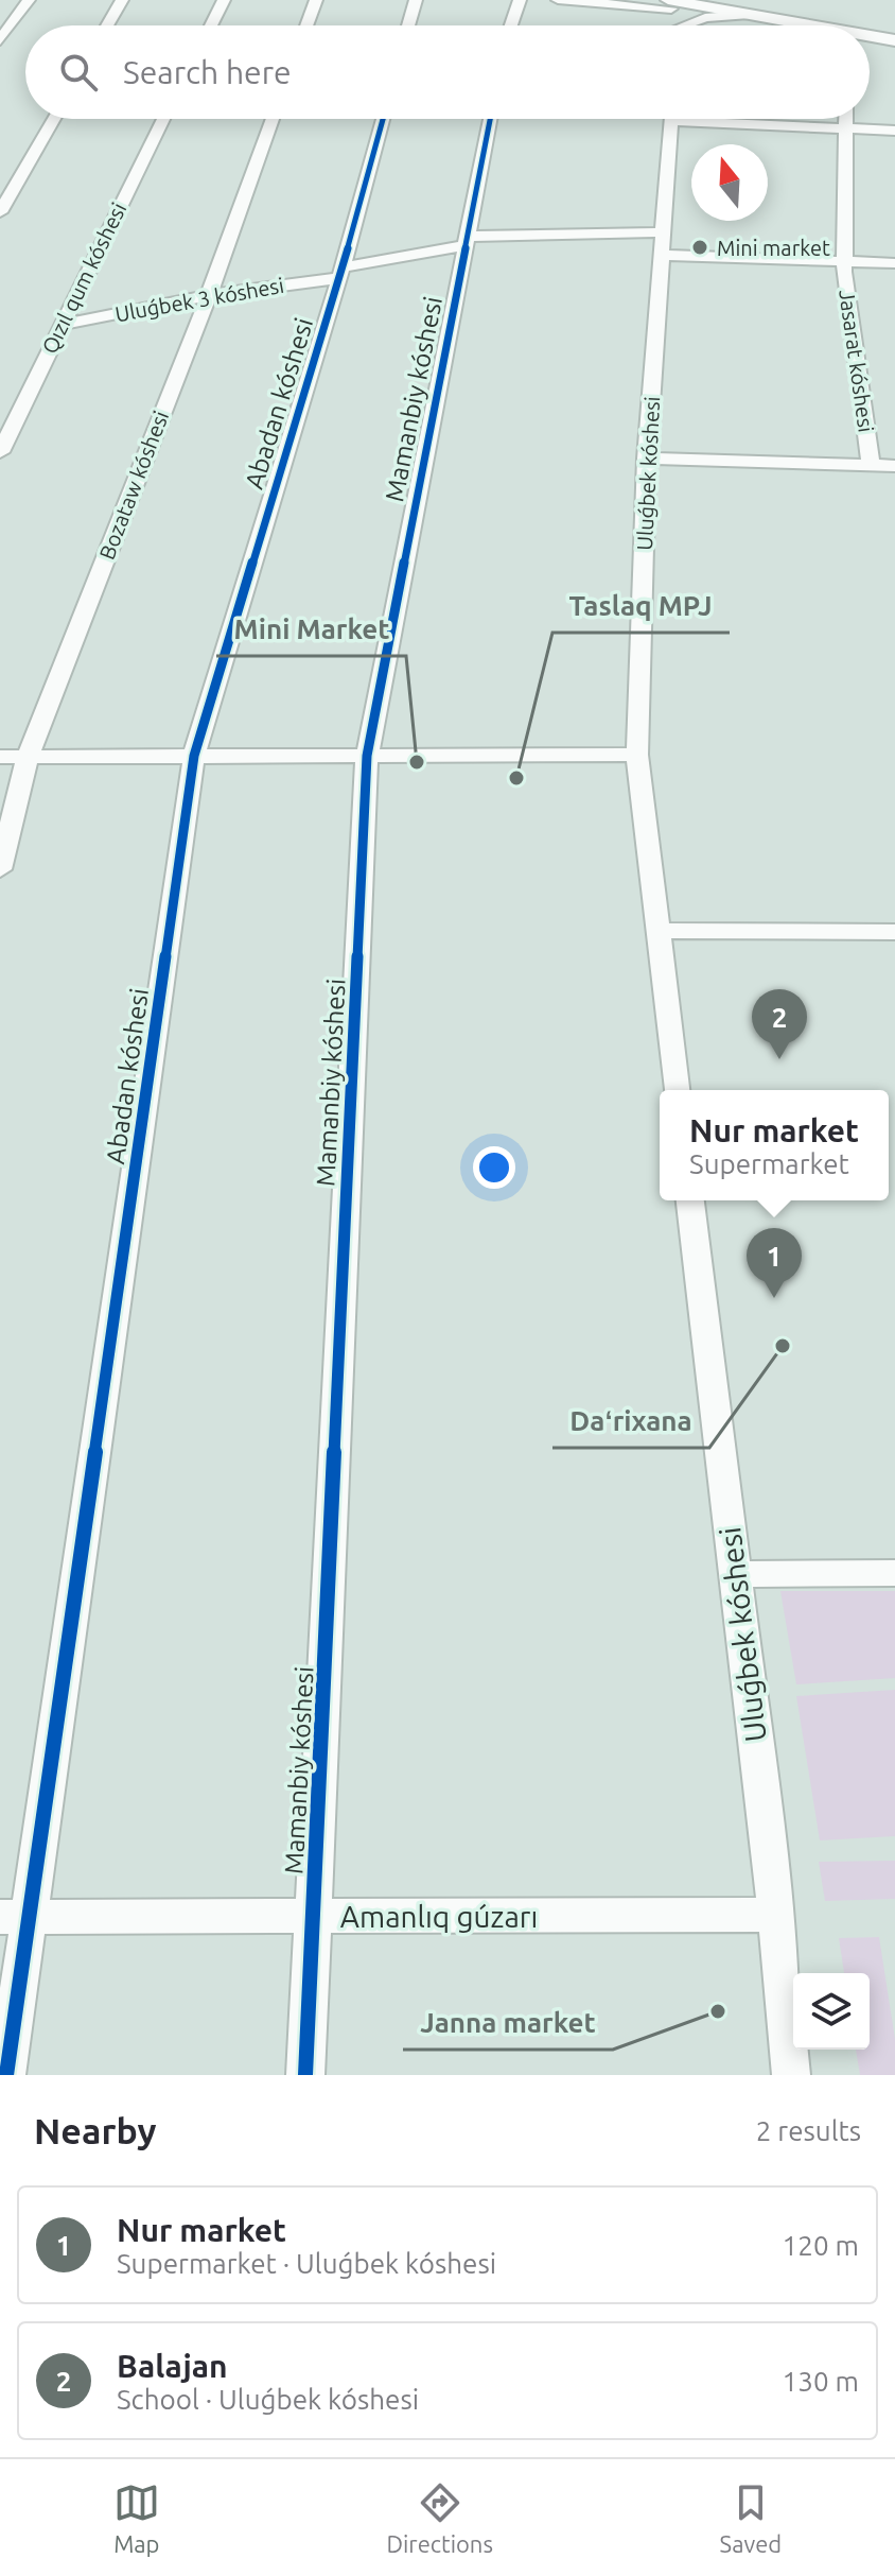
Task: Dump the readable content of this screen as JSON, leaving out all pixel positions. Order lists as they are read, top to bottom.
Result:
{
  "streets": {
    "street": [
      "Qızıl qum kóshesi",
      "Uluǵbek 3 kóshesi",
      "Jasarat kóshesi",
      "Mamanbiy kóshesi",
      "Abadan kóshesi",
      "Uluǵbek kóshesi",
      "Bozataw kóshesi",
      "Amanlıq gúzarı"
    ]
  },
  "crossings": [
    ["Qızıl qum kóshesi", "Uluǵbek 3 kóshesi"],
    ["Uluǵbek 3 kóshesi", "Mamanbiy kóshesi"],
    ["Uluǵbek 3 kóshesi", "Abadan kóshesi"],
    ["Uluǵbek 3 kóshesi", "Uluǵbek kóshesi"],
    ["Uluǵbek 3 kóshesi", "Bozataw kóshesi"],
    ["Mamanbiy kóshesi", "Amanlıq gúzarı"],
    ["Abadan kóshesi", "Amanlıq gúzarı"],
    ["Uluǵbek kóshesi", "Amanlıq gúzarı"]
  ],
  "places": [
    "Mini market",
    "Mini Market",
    "Taslaq MPJ",
    "Daʻrixana",
    "Janna market"
  ],
  "north": "top",
  "page": {
    "search": "Search here",
    "pins": ["2", "1"],
    "popup": ["Nur market", "Supermarket"],
    "heading": ["Nearby", "2 results"],
    "list": [
      {
        "mark": "1",
        "name": "Nur market",
        "note": "Supermarket · Uluǵbek kóshesi",
        "value": "120 m"
      },
      {
        "mark": "2",
        "name": "Balajan",
        "note": "School · Uluǵbek kóshesi",
        "value": "130 m"
      }
    ],
    "nav": ["Map", "Directions", "Saved"]
  }
}
